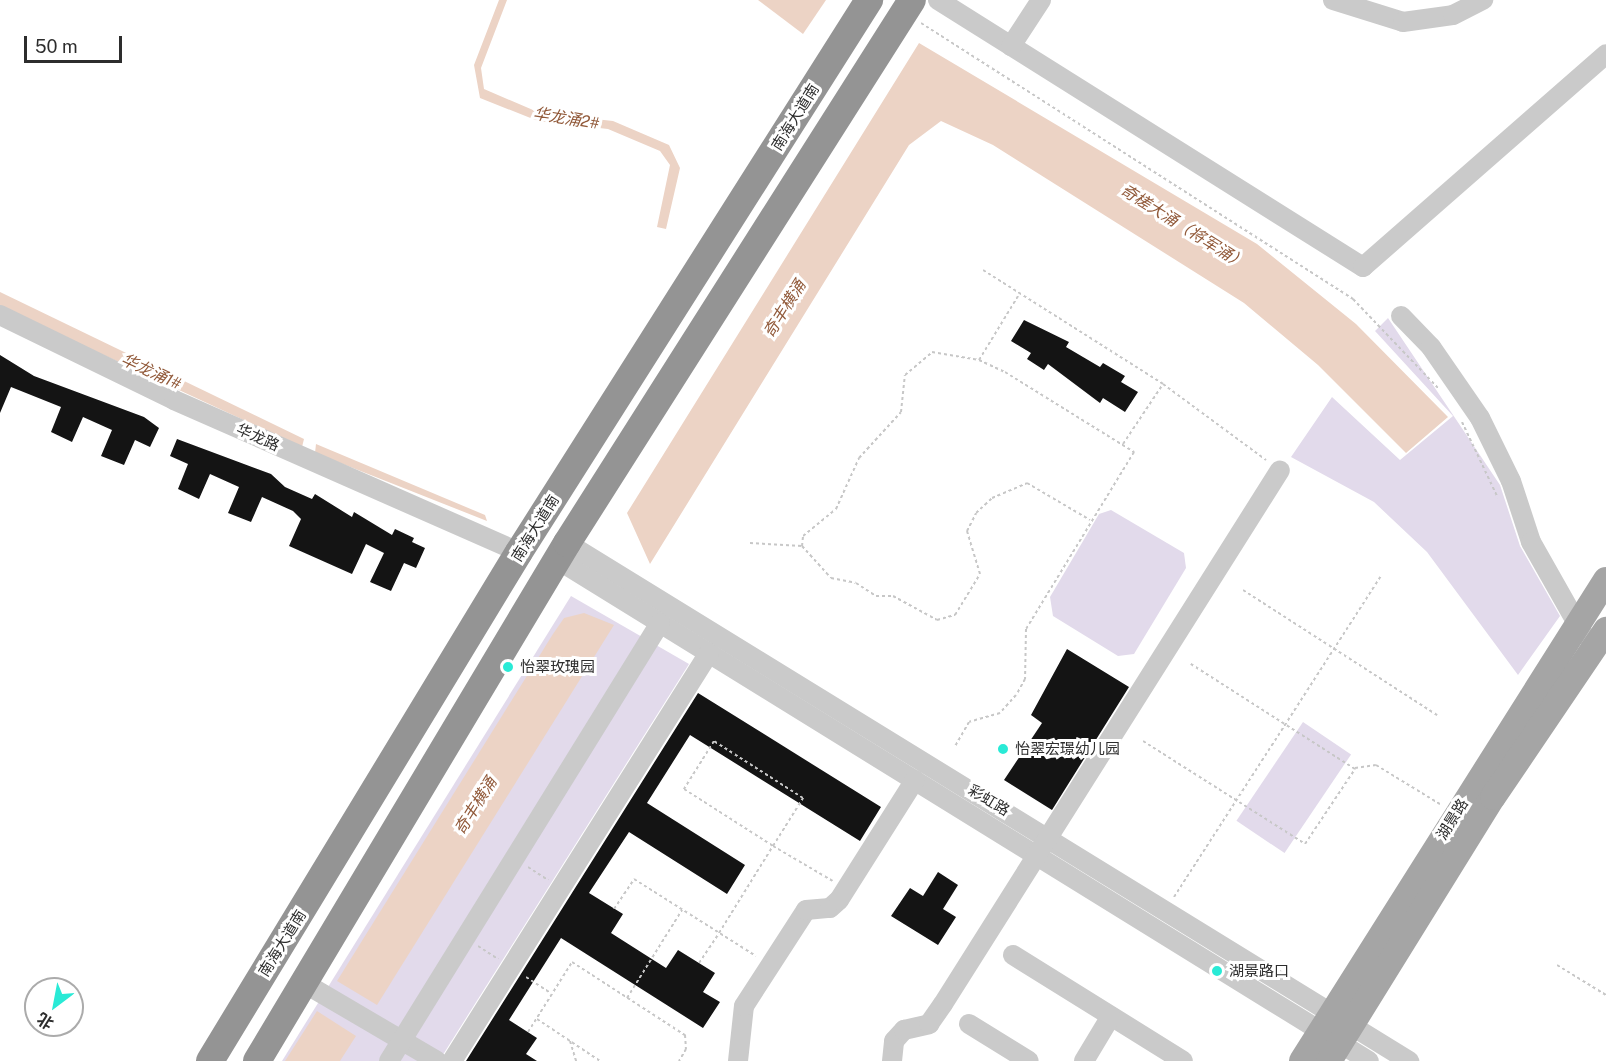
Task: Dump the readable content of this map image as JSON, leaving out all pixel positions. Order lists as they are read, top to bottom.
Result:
{
  "streets": {
    "highway": ["南海大道南"],
    "main road": ["湖景路"],
    "street": ["华龙路", "彩虹路"]
  },
  "crossings": [
    ["南海大道南", "华龙路"],
    ["彩虹路", "湖景路"]
  ],
  "water": [
    "华龙涌2#",
    "奇槎大涌（将军涌）",
    "奇丰横涌",
    "华龙涌1#"
  ],
  "places": ["怡翠玫瑰园", "怡翠宏璟幼儿园", "湖景路口"],
  "scale_bar": "50 m",
  "north": "bottom left"
}
